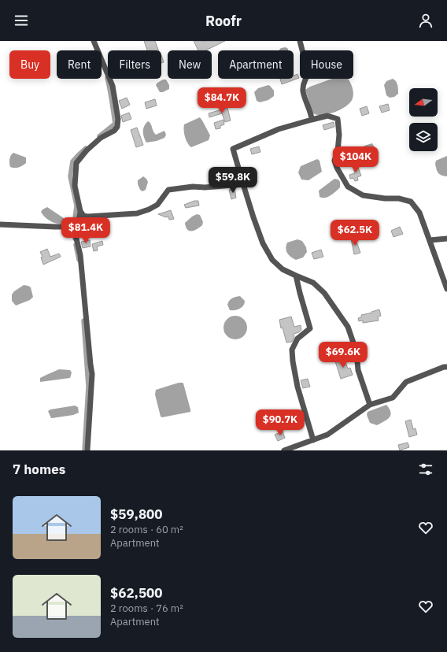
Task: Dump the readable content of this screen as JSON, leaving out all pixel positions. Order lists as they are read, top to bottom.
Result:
{
  "north": "left",
  "page": {
    "header": "Roofr",
    "chip": [
      "Buy",
      "Rent",
      "Filters",
      "New",
      "Apartment",
      "House"
    ],
    "price": [
      "$84.7K",
      "$104K",
      "$59.8K",
      "$81.4K",
      "$62.5K",
      "$69.6K",
      "$90.7K"
    ],
    "heading": "7 homes",
    "list": [
      {
        "name": "$59,800",
        "note": "2 rooms · 60 m² · Apartment"
      },
      {
        "name": "$62,500",
        "note": "2 rooms · 76 m² · Apartment"
      }
    ]
  }
}
